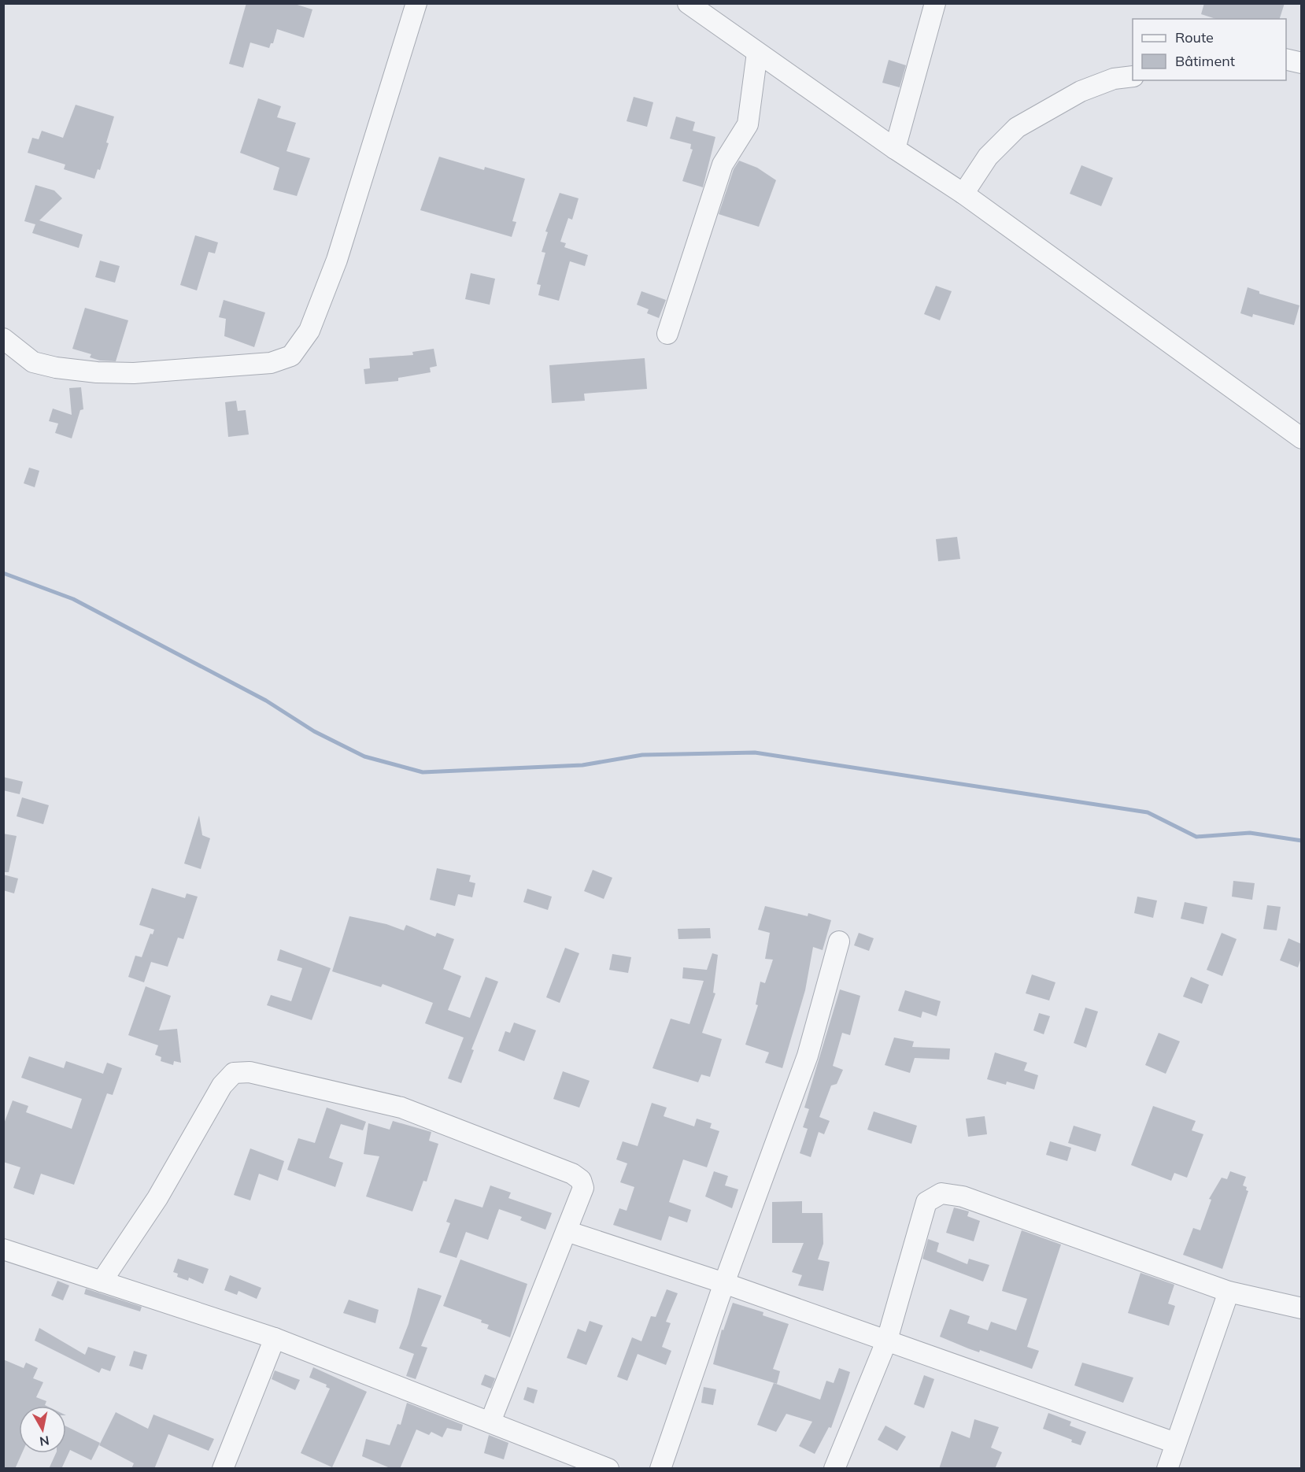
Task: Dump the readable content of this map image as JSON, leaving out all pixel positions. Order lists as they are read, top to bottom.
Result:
{
  "legend": ["Route", "Bâtiment"],
  "north": "bottom"
}
